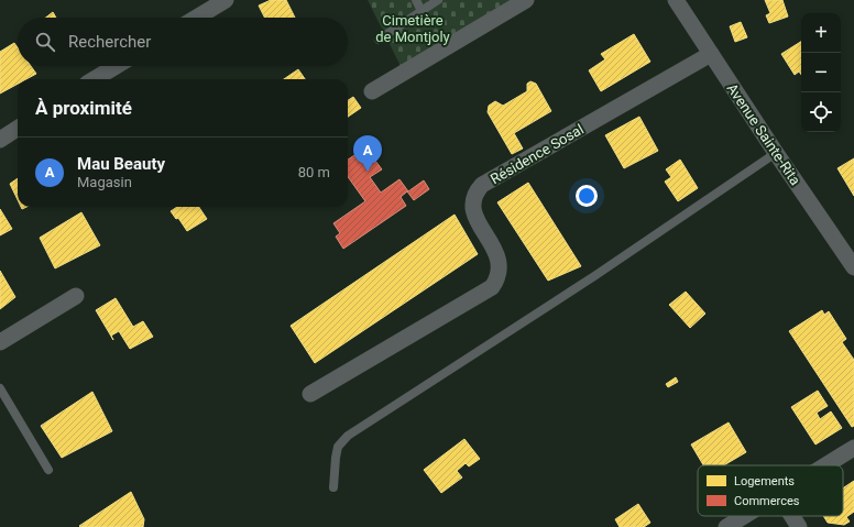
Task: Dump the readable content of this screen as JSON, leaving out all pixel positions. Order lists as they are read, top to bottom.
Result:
{
  "streets": {
    "street": ["Avenue Sainte-Rita", "Résidence Sosal"]
  },
  "crossings": [
    ["Avenue Sainte-Rita", "Résidence Sosal"]
  ],
  "parks": ["Cimetière de Montjoly"],
  "legend": ["Logements", "Commerces"],
  "page": {
    "map_buttons": ["+", "−"],
    "search": "Rechercher",
    "heading": "À proximité",
    "pins": "A",
    "list": [
      {
        "mark": "A",
        "name": "Mau Beauty",
        "note": "Magasin",
        "value": "80 m"
      }
    ]
  }
}
